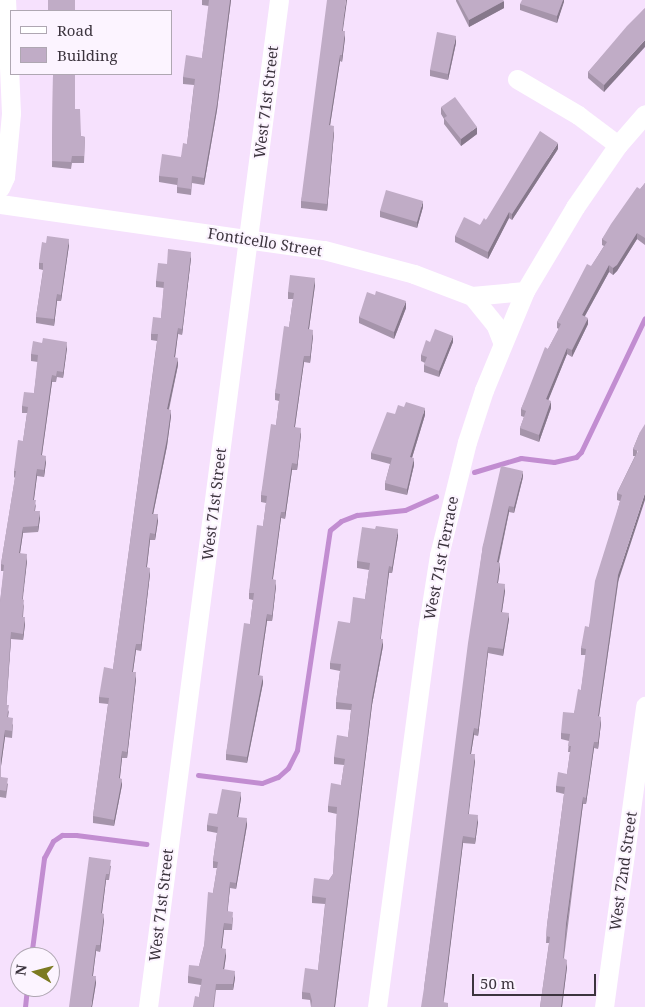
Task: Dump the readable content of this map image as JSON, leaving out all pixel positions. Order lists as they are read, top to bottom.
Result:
{
  "streets": {
    "street": [
      "West 71st Street",
      "Fonticello Street",
      "West 71st Terrace",
      "West 72nd Street"
    ]
  },
  "crossings": [
    ["West 71st Street", "Fonticello Street"],
    ["Fonticello Street", "West 71st Terrace"]
  ],
  "legend": ["Road", "Building"],
  "scale_bar": "50 m",
  "north": "left"
}
